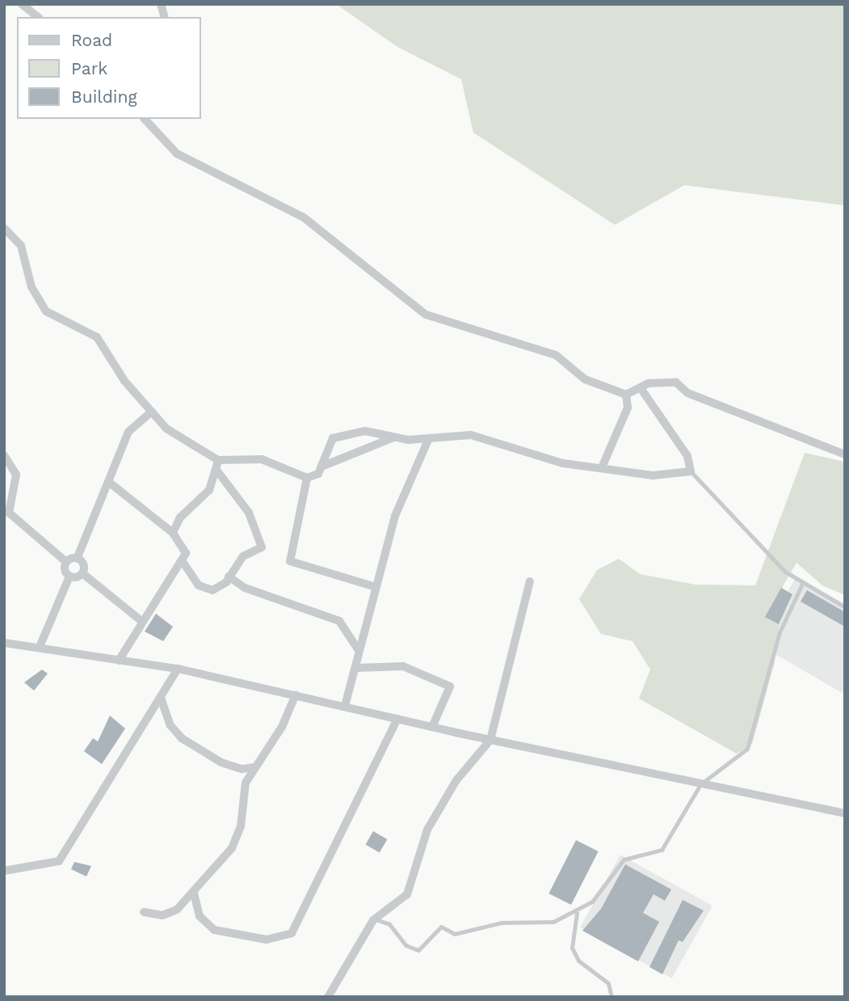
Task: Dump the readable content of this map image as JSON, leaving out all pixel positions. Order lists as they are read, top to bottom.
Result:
{
  "legend": ["Road", "Park", "Building"]
}
